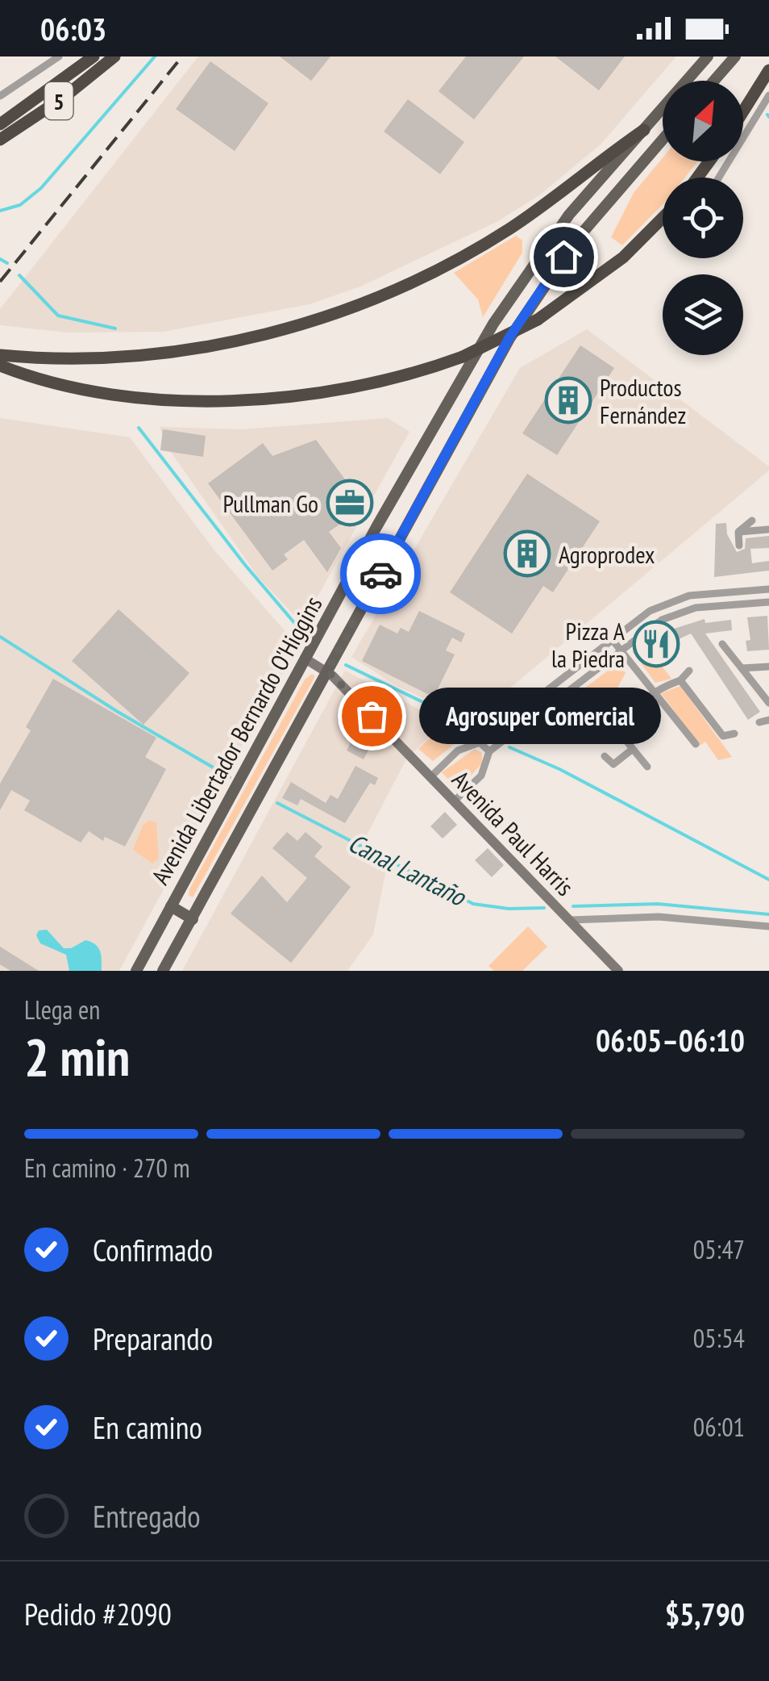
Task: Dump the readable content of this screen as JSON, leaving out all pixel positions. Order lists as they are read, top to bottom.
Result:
{
  "streets": {
    "highway": ["5"],
    "main road": ["Avenida Libertador Bernardo O'Higgins", "Avenida Paul Harris"]
  },
  "crossings": [
    ["Avenida Libertador Bernardo O'Higgins", "Avenida Paul Harris"]
  ],
  "water": ["Canal Lantaño"],
  "places": {
    "building": ["Productos Fernández", "Agroprodex"],
    "office": ["Pullman Go"],
    "restaurant": ["Pizza A la Piedra"],
    "other": ["Agrosuper Comercial"]
  },
  "north": "top right",
  "page": {
    "status": "06:03",
    "bubble": "Agrosuper Comercial",
    "heading": ["2 min", "Llega en", "06:05–06:10"],
    "panel": ["Pedido #2090", "$5,790"],
    "bar": "En camino · 270 m",
    "list": [
      ["Confirmado", "05:47"],
      ["Preparando", "05:54"],
      ["En camino", "06:01"],
      "Entregado"
    ]
  }
}
